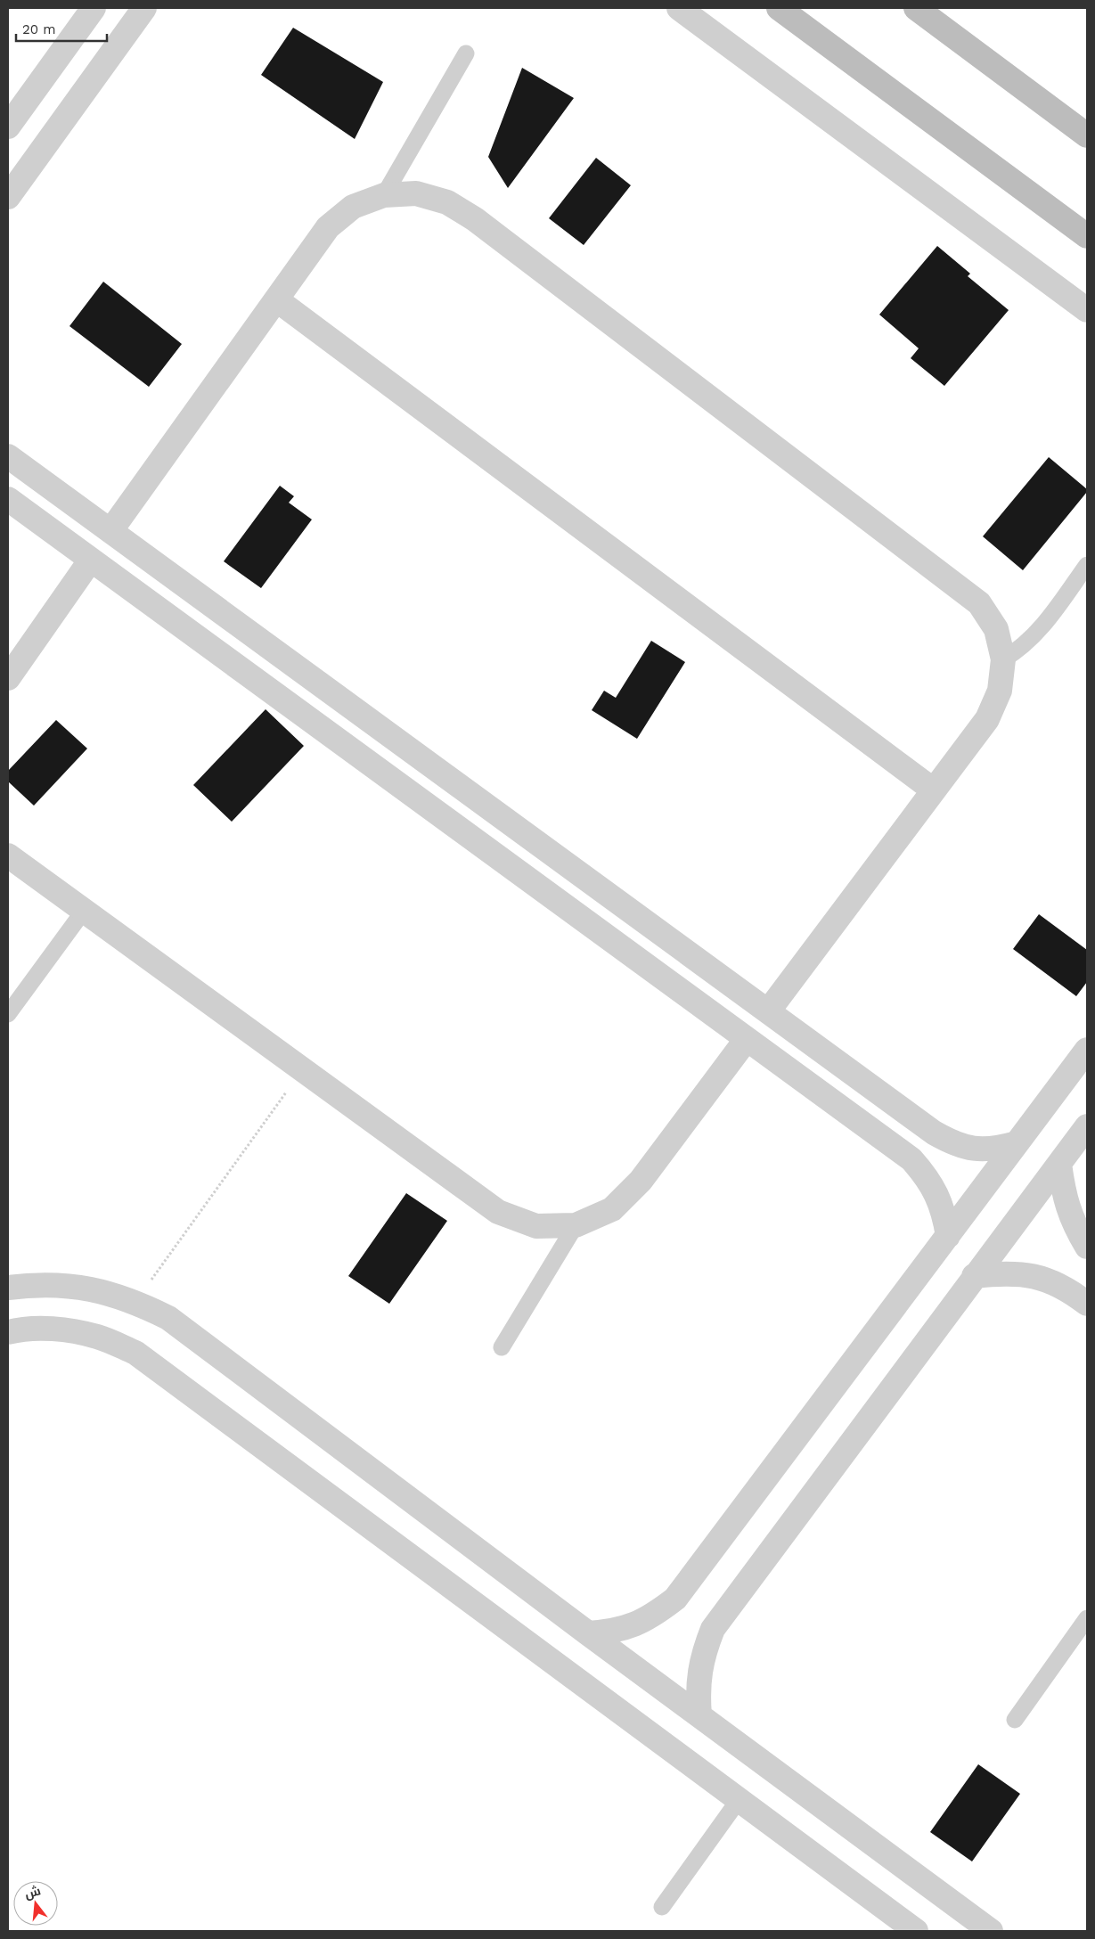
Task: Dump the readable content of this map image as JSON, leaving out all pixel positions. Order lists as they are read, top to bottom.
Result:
{
  "scale_bar": "20 m",
  "north": "top"
}
